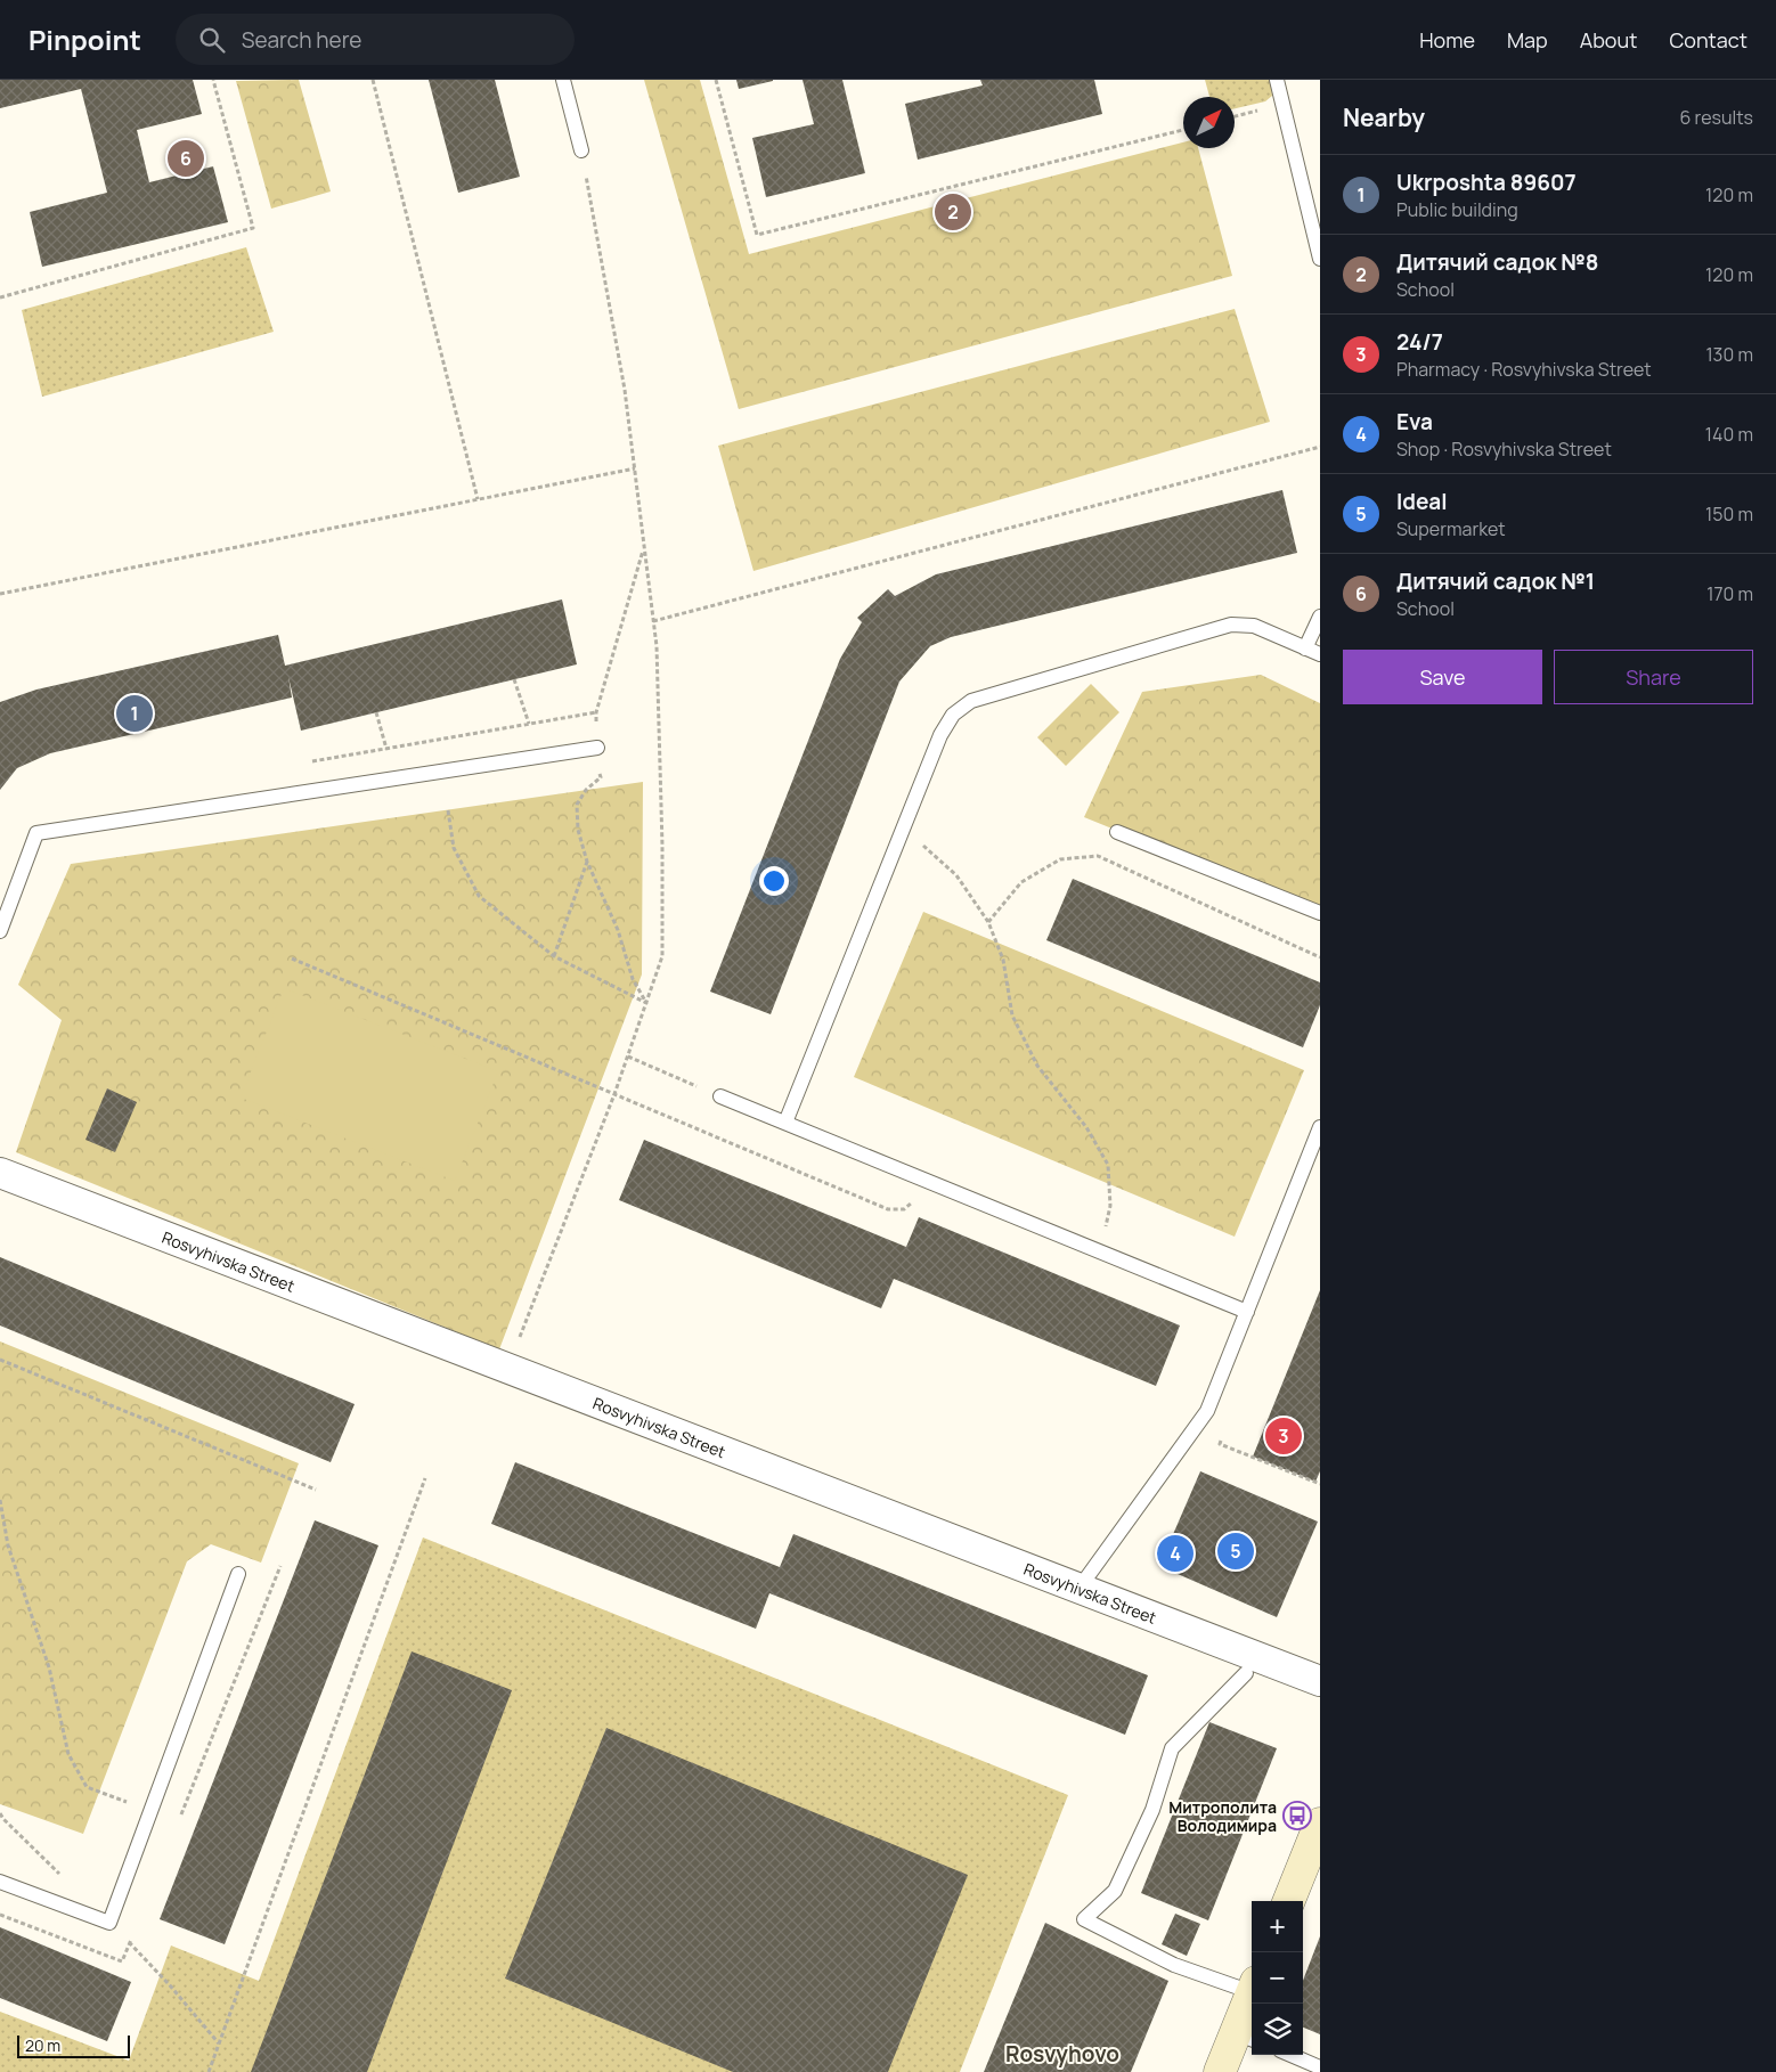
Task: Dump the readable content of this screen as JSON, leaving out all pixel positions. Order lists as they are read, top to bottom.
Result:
{
  "streets": {
    "street": ["Rosvyhivska Street"]
  },
  "districts": ["Rosvyhovo"],
  "places": {
    "bus stop": ["Митрополита Володимира"]
  },
  "scale_bar": "20 m",
  "north": "top right",
  "page": {
    "header": "Pinpoint",
    "search": "Search here",
    "nav": [
      "Home",
      "Map",
      "About",
      "Contact"
    ],
    "heading": ["Nearby", "6 results"],
    "pins": [
      "6",
      "2",
      "1",
      "3",
      "5",
      "4"
    ],
    "list": [
      {
        "mark": "1",
        "name": "Ukrposhta 89607",
        "note": "Public building",
        "value": "120 m"
      },
      {
        "mark": "2",
        "name": "Дитячий садок №8",
        "note": "School",
        "value": "120 m"
      },
      {
        "mark": "3",
        "name": "24/7",
        "note": "Pharmacy · Rosvyhivska Street",
        "value": "130 m"
      },
      {
        "mark": "4",
        "name": "Eva",
        "note": "Shop · Rosvyhivska Street",
        "value": "140 m"
      },
      {
        "mark": "5",
        "name": "Ideal",
        "note": "Supermarket",
        "value": "150 m"
      },
      {
        "mark": "6",
        "name": "Дитячий садок №1",
        "note": "School",
        "value": "170 m"
      }
    ],
    "buttons": ["Save", "Share"],
    "map_buttons": ["+", "−"],
    "scale": "20 m"
  }
}
